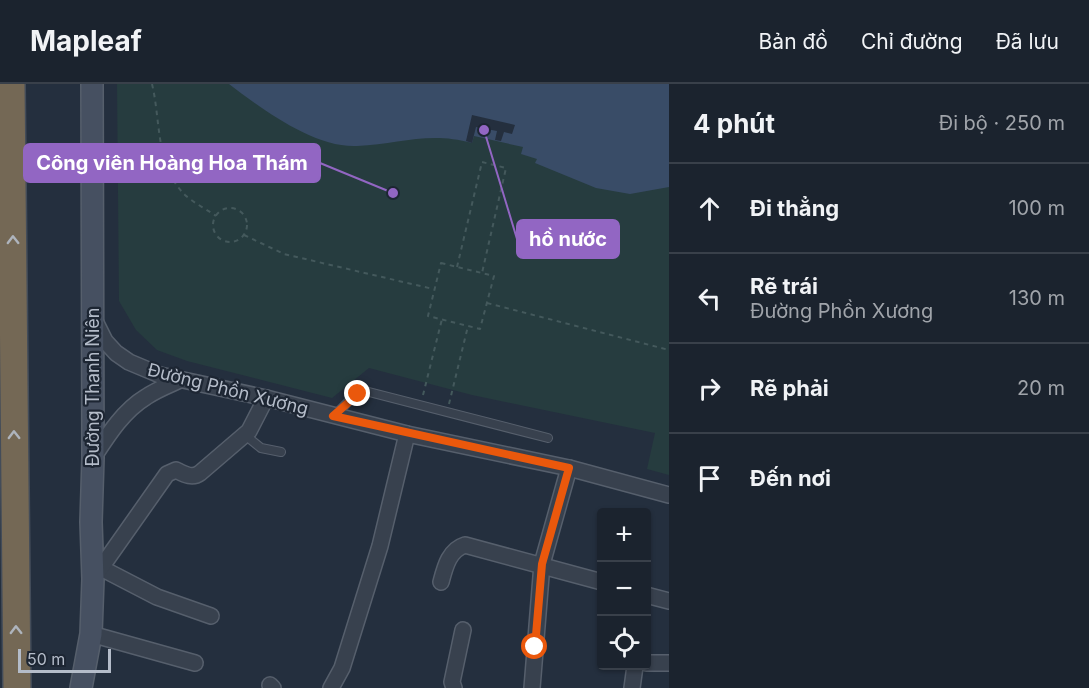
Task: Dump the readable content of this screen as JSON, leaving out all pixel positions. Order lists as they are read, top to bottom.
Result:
{
  "streets": {
    "street": ["Đường Thanh Niên", "Đường Phồn Xương"]
  },
  "crossings": [
    ["Đường Thanh Niên", "Đường Phồn Xương"]
  ],
  "places": ["hồ nước", "Công viên Hoàng Hoa Thám"],
  "scale_bar": "50 m",
  "page": {
    "header": "Mapleaf",
    "nav": ["Bản đồ", "Chỉ đường", "Đã lưu"],
    "heading": ["4 phút", "Đi bộ · 250 m"],
    "list": [
      ["Đi thẳng", "100 m"],
      ["Rẽ trái", "Đường Phồn Xương", "130 m"],
      ["Rẽ phải", "20 m"],
      "Đến nơi"
    ],
    "map_buttons": ["+", "−"],
    "scale": "50 m"
  }
}
